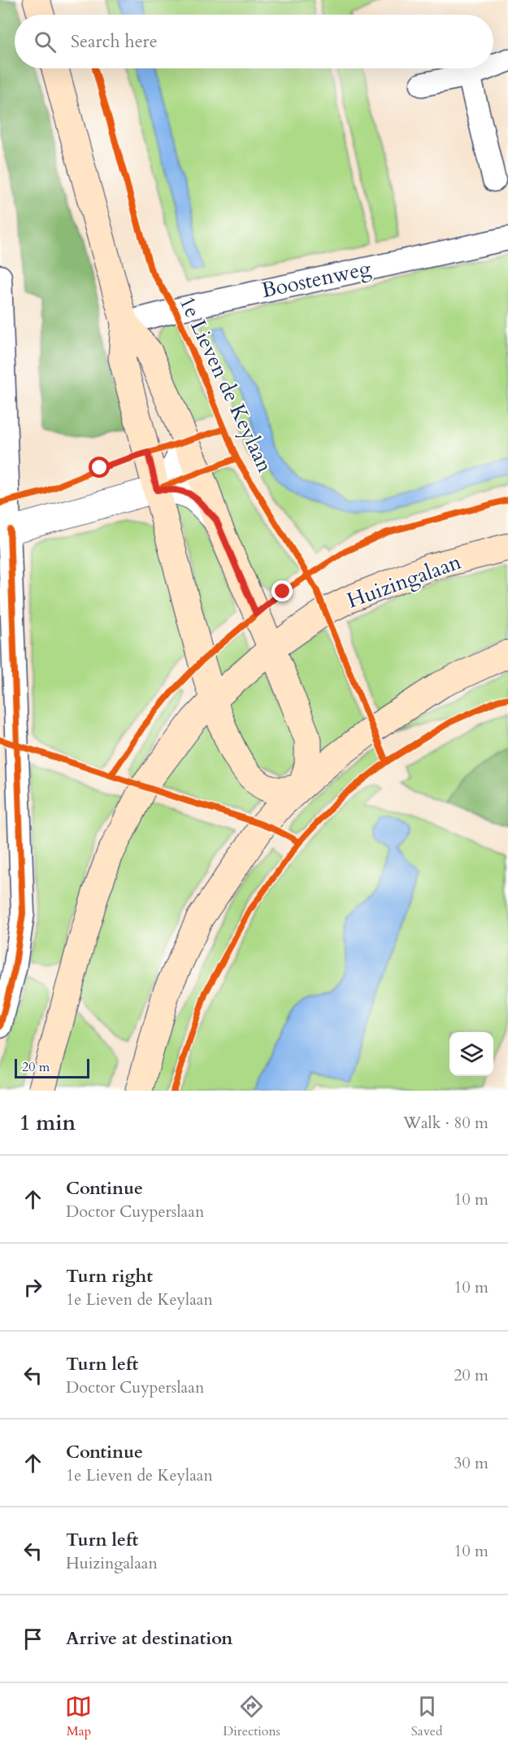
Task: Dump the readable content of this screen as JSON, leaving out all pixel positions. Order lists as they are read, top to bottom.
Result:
{
  "streets": {
    "main road": ["Huizingalaan"],
    "street": ["Boostenweg"],
    "cycle path": ["1e Lieven de Keylaan"]
  },
  "scale_bar": "20 m",
  "page": {
    "search": "Search here",
    "scale": "20 m",
    "heading": ["1 min", "Walk · 80 m"],
    "list": [
      ["Continue", "Doctor Cuyperslaan", "10 m"],
      ["Turn right", "1e Lieven de Keylaan", "10 m"],
      ["Turn left", "Doctor Cuyperslaan", "20 m"],
      ["Continue", "1e Lieven de Keylaan", "30 m"],
      ["Turn left", "Huizingalaan", "10 m"],
      "Arrive at destination"
    ],
    "nav": ["Map", "Directions", "Saved"]
  }
}
